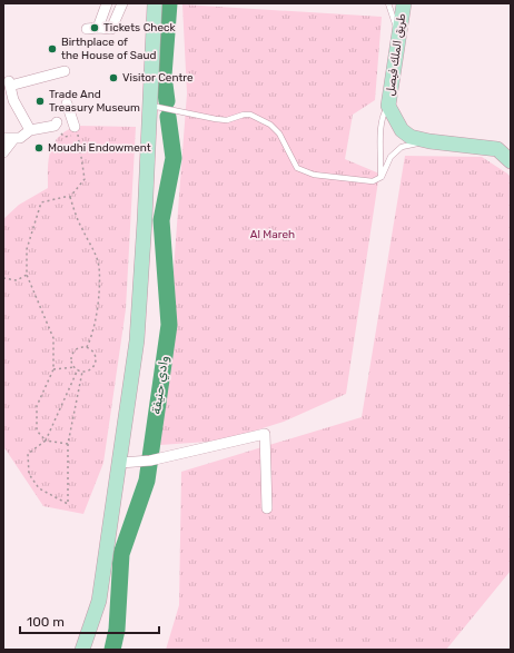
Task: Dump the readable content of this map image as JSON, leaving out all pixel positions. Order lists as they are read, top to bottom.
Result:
{
  "streets": {
    "main road": ["طريق الملك فيصل"]
  },
  "water": ["وادي حنيفة"],
  "parks": ["Al Mareh"],
  "places": [
    "Tickets Check",
    "Birthplace of the House of Saud",
    "Visitor Centre",
    "Trade And Treasury Museum",
    "Moudhi Endowment"
  ],
  "scale_bar": "100 m"
}
